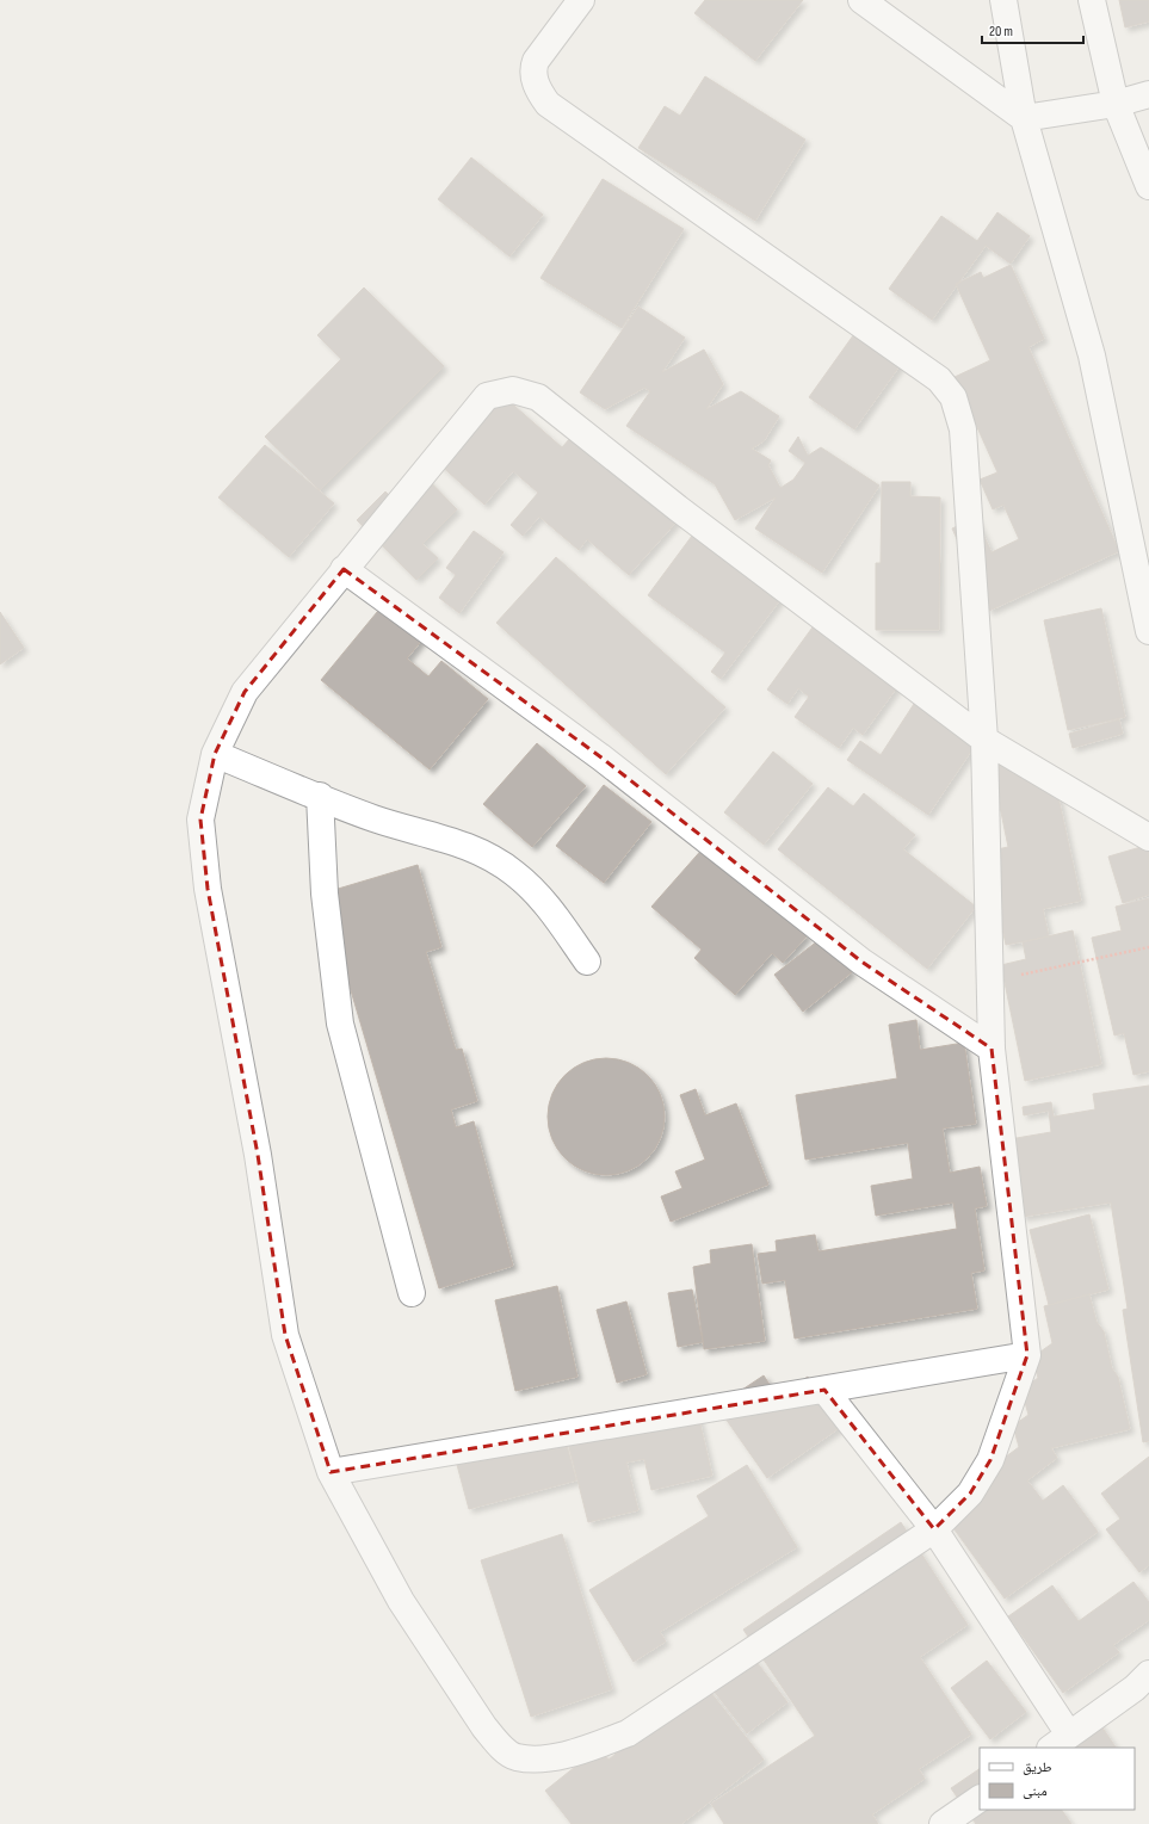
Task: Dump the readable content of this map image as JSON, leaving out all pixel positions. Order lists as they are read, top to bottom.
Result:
{
  "legend": ["طريق", "مبنى"],
  "scale_bar": "20 m"
}
